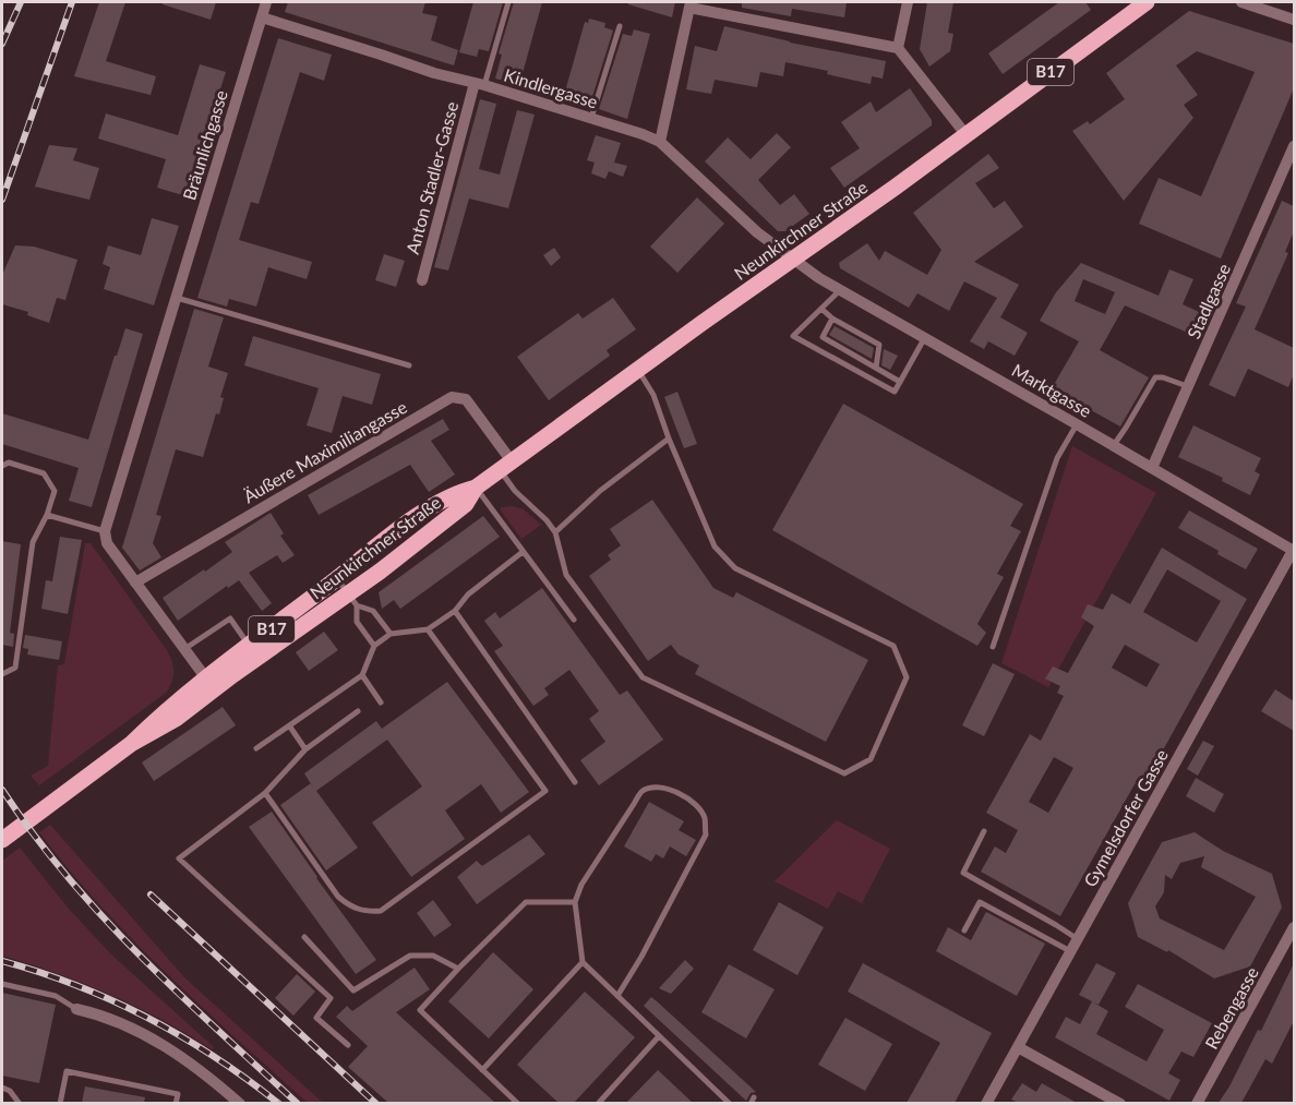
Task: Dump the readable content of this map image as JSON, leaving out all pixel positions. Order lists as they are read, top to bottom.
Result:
{
  "streets": {
    "main road": ["B17", "Neunkirchner Straße"],
    "street": [
      "Kindlergasse",
      "Bräunlichgasse",
      "Anton Stadler-Gasse",
      "Stadlgasse",
      "Marktgasse",
      "Äußere Maximiliangasse",
      "Gymelsdorfer Gasse",
      "Rebengasse"
    ]
  },
  "crossings": [
    ["Kindlergasse", "Bräunlichgasse"],
    ["Kindlergasse", "Anton Stadler-Gasse"],
    ["Kindlergasse", "Neunkirchner Straße"],
    ["Kindlergasse", "Marktgasse"],
    ["Neunkirchner Straße", "Marktgasse"],
    ["Neunkirchner Straße", "Äußere Maximiliangasse"],
    ["Stadlgasse", "Marktgasse"],
    ["Marktgasse", "Gymelsdorfer Gasse"]
  ]
}
